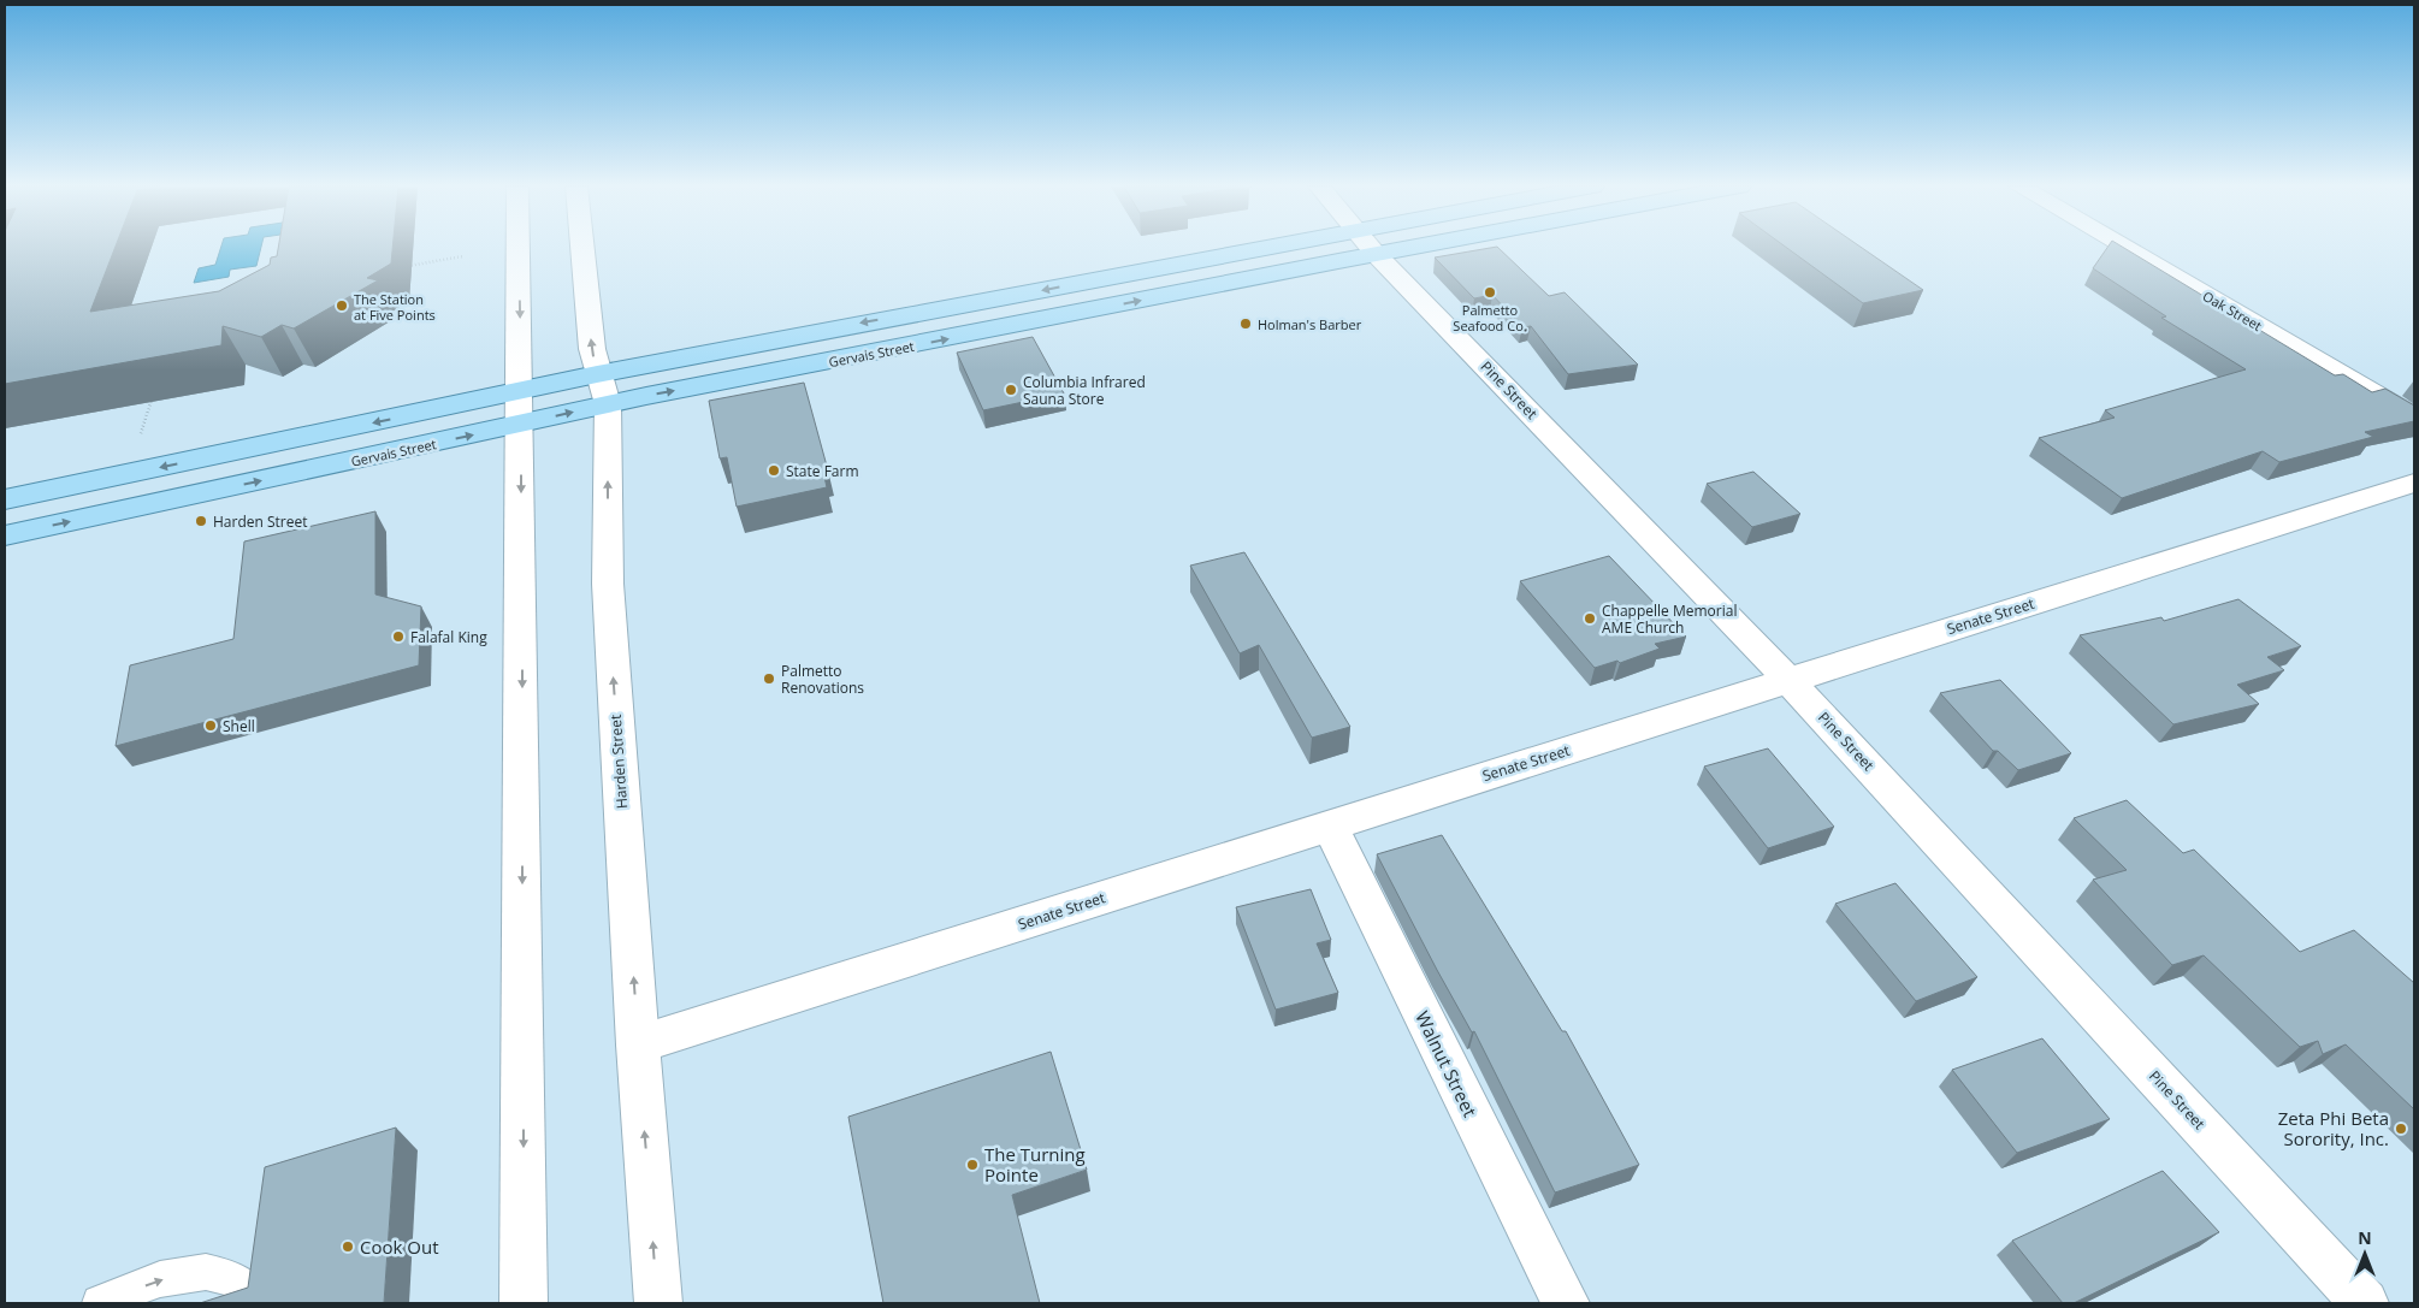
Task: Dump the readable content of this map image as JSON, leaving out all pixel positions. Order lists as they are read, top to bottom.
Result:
{
  "streets": {
    "main road": ["Gervais Street"],
    "street": [
      "Oak Street",
      "Pine Street",
      "Senate Street",
      "Harden Street",
      "Walnut Street"
    ]
  },
  "crossings": [
    ["Gervais Street", "Harden Street"],
    ["Pine Street", "Senate Street"],
    ["Senate Street", "Harden Street"],
    ["Senate Street", "Walnut Street"]
  ],
  "places": [
    "Palmetto Seafood Co.",
    "The Station at Five Points",
    "Holman's Barber",
    "Columbia Infrared Sauna Store",
    "State Farm",
    "Harden Street",
    "Chappelle Memorial AME Church",
    "Falafal King",
    "Palmetto Renovations",
    "Shell",
    "Zeta Phi Beta Sorority, Inc.",
    "The Turning Pointe",
    "Cook Out"
  ],
  "north": "top"
}
